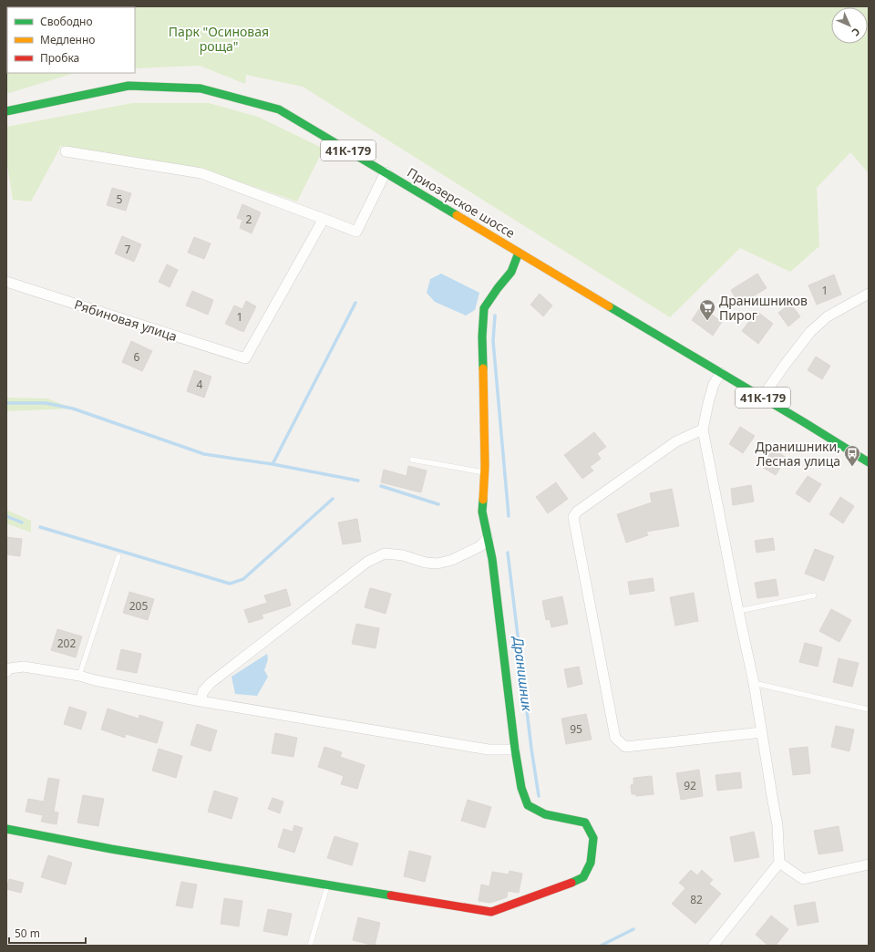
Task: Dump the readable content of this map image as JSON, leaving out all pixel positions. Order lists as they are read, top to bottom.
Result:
{
  "streets": {
    "street": ["41К-179", "Приозерское шоссе", "Рябиновая улица"]
  },
  "water": ["Дранишник"],
  "parks": ["Парк \"Осиновая роща\""],
  "places": {
    "supermarket": ["Дранишников Пирог"],
    "bus stop": ["Дранишники, Лесная улица"]
  },
  "house_numbers": [
    "5",
    "2",
    "7",
    "1",
    "1",
    "6",
    "4",
    "205",
    "202",
    "95",
    "92",
    "82"
  ],
  "legend": ["Свободно", "Медленно", "Пробка"],
  "scale_bar": "50 m",
  "north": "bottom right"
}
